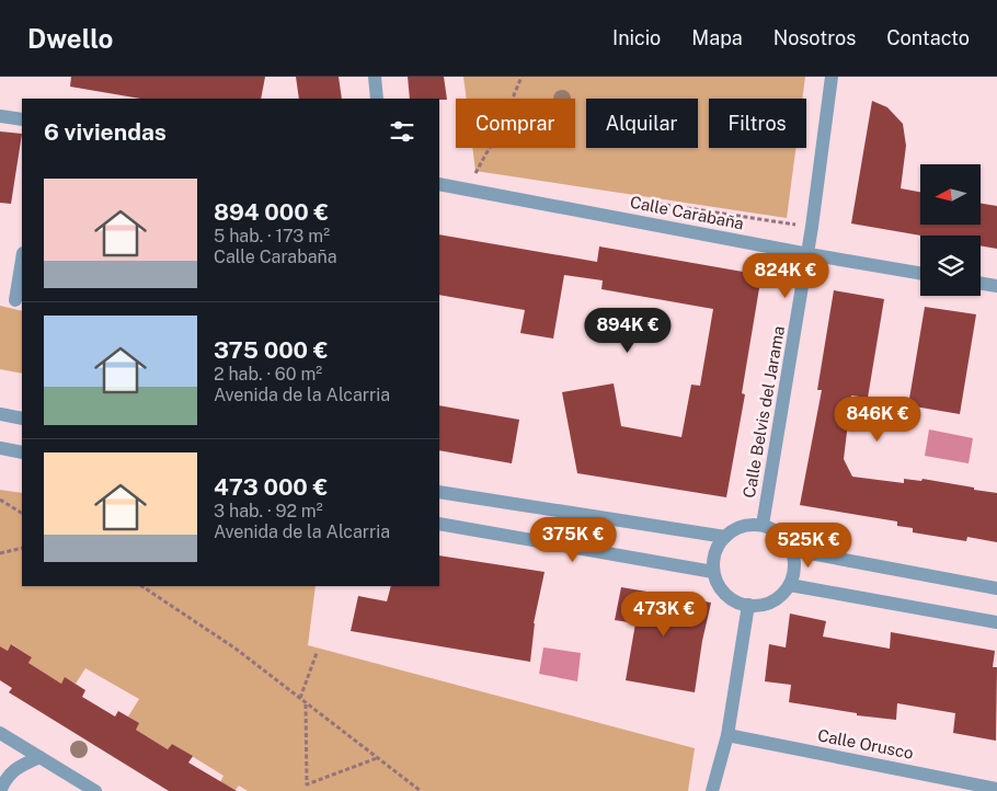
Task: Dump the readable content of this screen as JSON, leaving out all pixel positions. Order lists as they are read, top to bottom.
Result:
{
  "streets": {
    "street": ["Calle Carabaña", "Calle Belvis del Jarama", "Calle Orusco"]
  },
  "crossings": [
    ["Calle Carabaña", "Calle Belvis del Jarama"]
  ],
  "north": "left",
  "page": {
    "header": "Dwello",
    "nav": [
      "Inicio",
      "Mapa",
      "Nosotros",
      "Contacto"
    ],
    "chip": ["Comprar", "Alquilar", "Filtros"],
    "heading": "6 viviendas",
    "list": [
      {
        "name": "894 000 €",
        "note": "5 hab. · 173 m² · Calle Carabaña"
      },
      {
        "name": "375 000 €",
        "note": "2 hab. · 60 m² · Avenida de la Alcarria"
      },
      {
        "name": "473 000 €",
        "note": "3 hab. · 92 m² · Avenida de la Alcarria"
      }
    ],
    "price": [
      "824K €",
      "894K €",
      "846K €",
      "375K €",
      "525K €",
      "473K €"
    ]
  }
}
